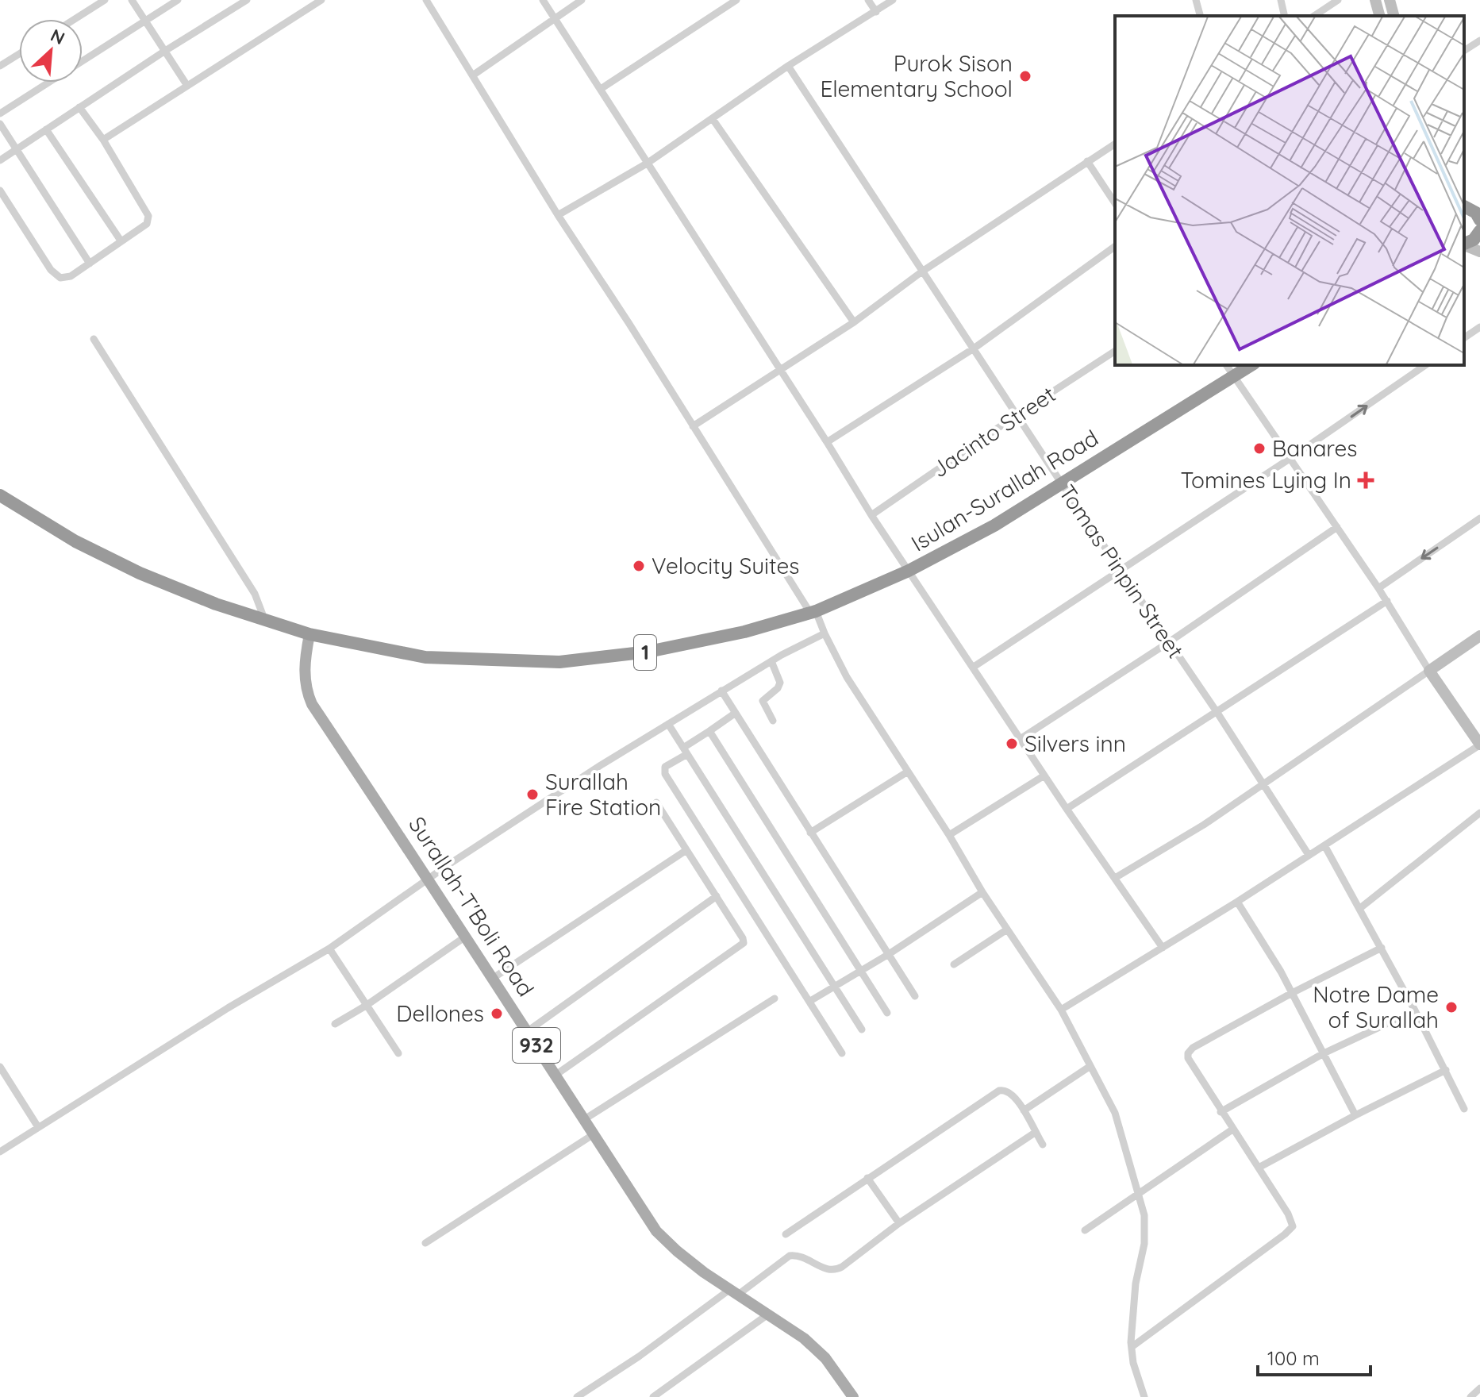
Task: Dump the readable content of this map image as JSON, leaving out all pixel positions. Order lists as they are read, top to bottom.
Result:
{
  "streets": {
    "highway": ["Isulan-Surallah Road", "1"],
    "main road": ["Surallah-T'Boli Road", "932"],
    "street": ["Jacinto Street", "Tomas Pinpin Street"]
  },
  "crossings": [
    ["Jacinto Street", "Tomas Pinpin Street"],
    ["Isulan-Surallah Road", "Tomas Pinpin Street"],
    ["Isulan-Surallah Road", "Surallah-T'Boli Road"]
  ],
  "places": {
    "other": [
      "Purok Sison Elementary School",
      "Banares",
      "Velocity Suites",
      "Silvers inn",
      "Surallah Fire Station",
      "Notre Dame of Surallah",
      "Dellones"
    ],
    "health": ["Tomines Lying In"]
  },
  "scale_bar": "100 m",
  "north": "top right"
}
